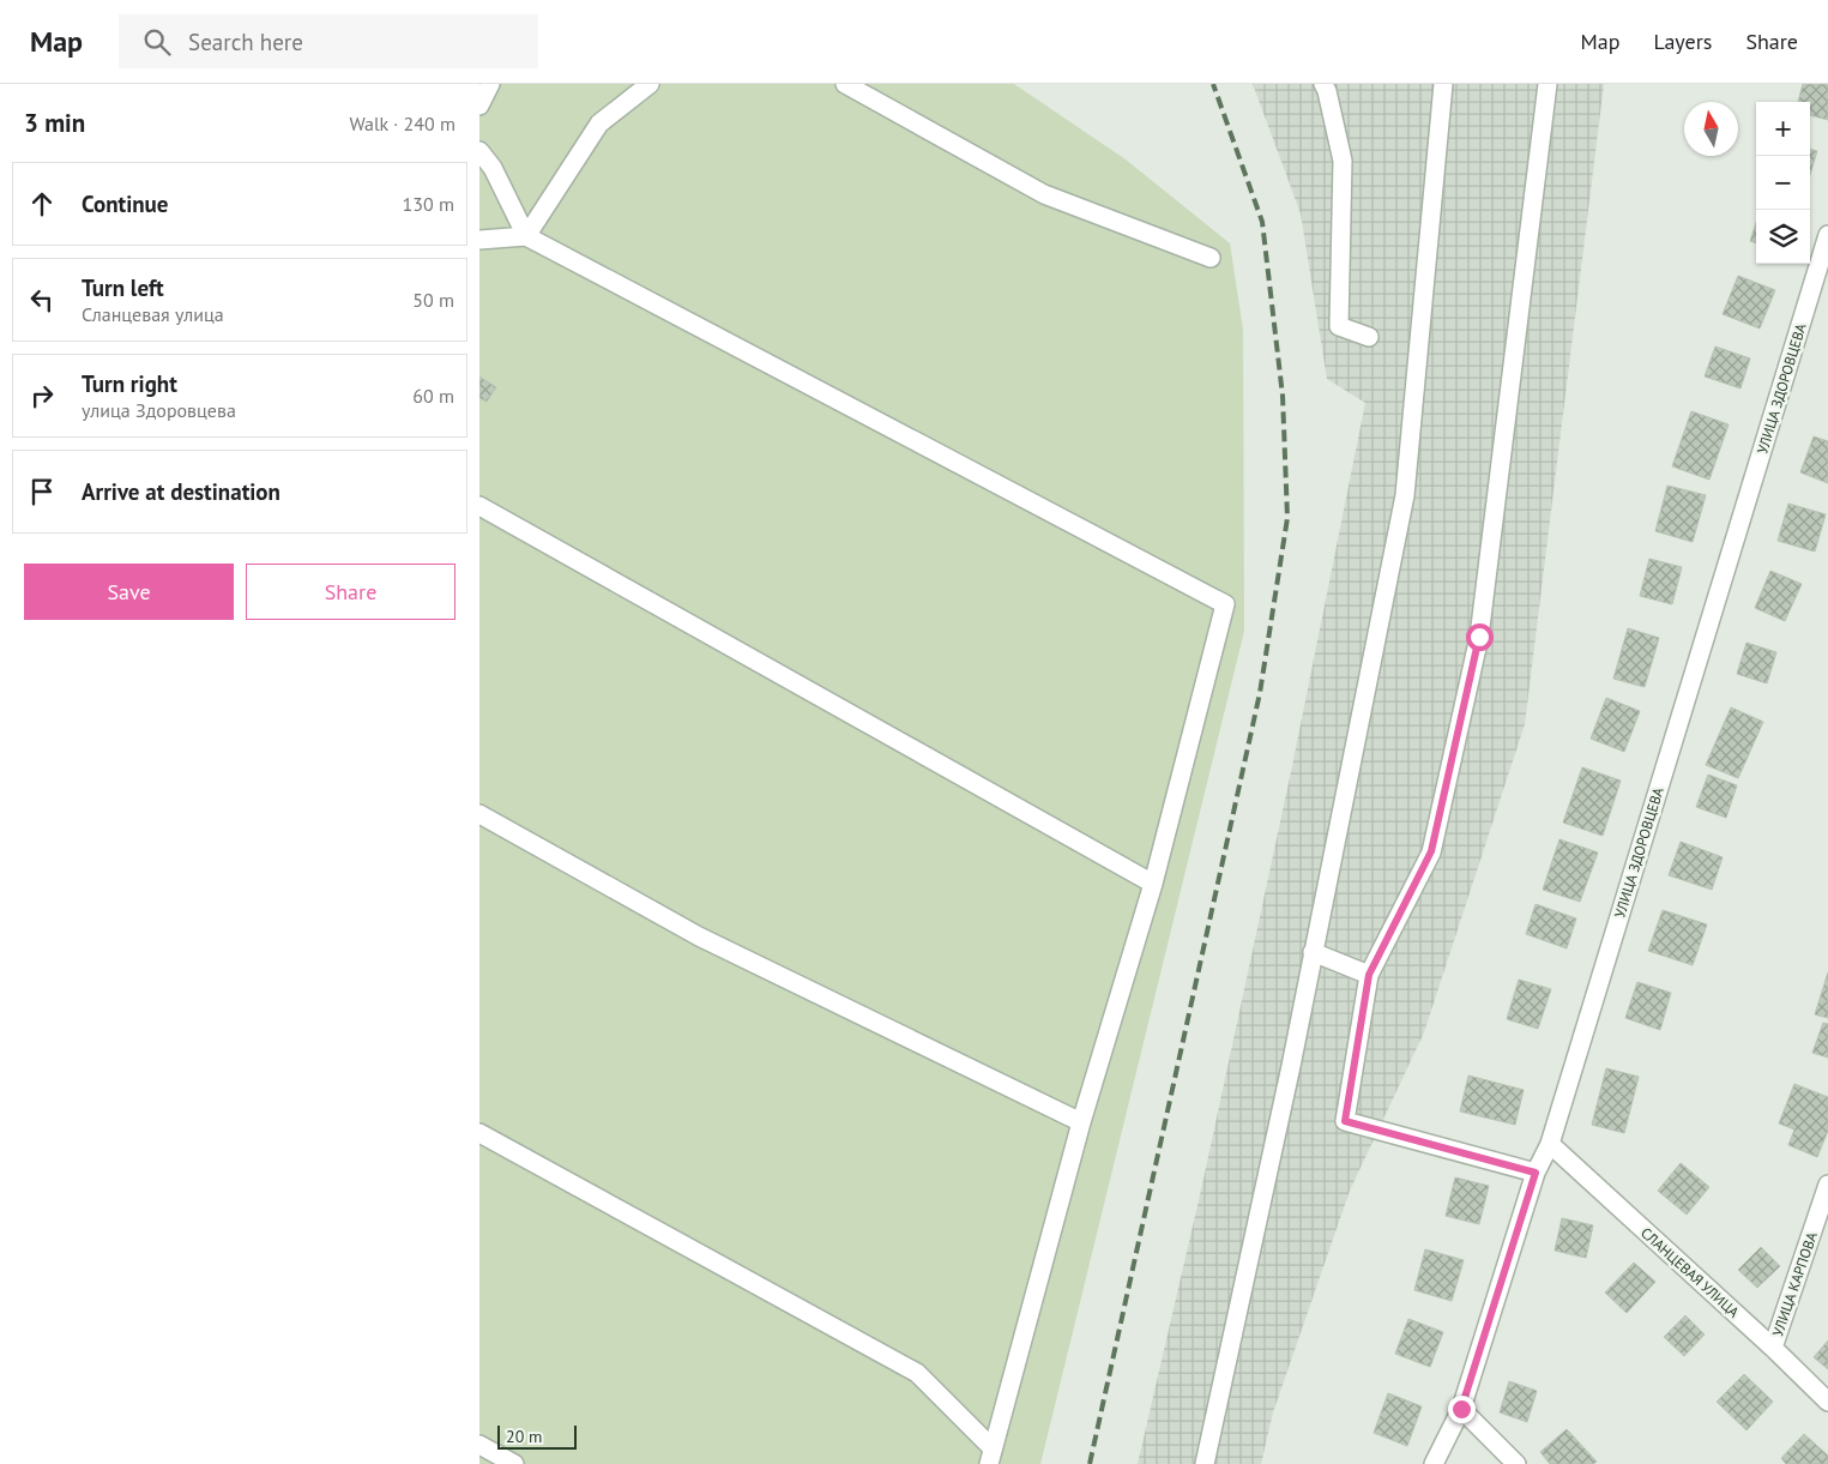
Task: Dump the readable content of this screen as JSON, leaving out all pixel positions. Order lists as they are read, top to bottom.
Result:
{
  "streets": {
    "street": ["УЛИЦА ЗДОРОВЦЕВА", "СЛАНЦЕВАЯ УЛИЦА", "УЛИЦА КАРПОВА"]
  },
  "crossings": [
    ["УЛИЦА ЗДОРОВЦЕВА", "СЛАНЦЕВАЯ УЛИЦА"],
    ["СЛАНЦЕВАЯ УЛИЦА", "УЛИЦА КАРПОВА"]
  ],
  "scale_bar": "20 m",
  "north": "top",
  "page": {
    "header": "Map",
    "search": "Search here",
    "nav": ["Map", "Layers", "Share"],
    "heading": ["3 min", "Walk · 240 m"],
    "map_buttons": ["+", "−"],
    "list": [
      ["Continue", "130 m"],
      ["Turn left", "Сланцевая улица", "50 m"],
      ["Turn right", "улица Здоровцева", "60 m"],
      "Arrive at destination"
    ],
    "buttons": ["Save", "Share"],
    "scale": "20 m"
  }
}
